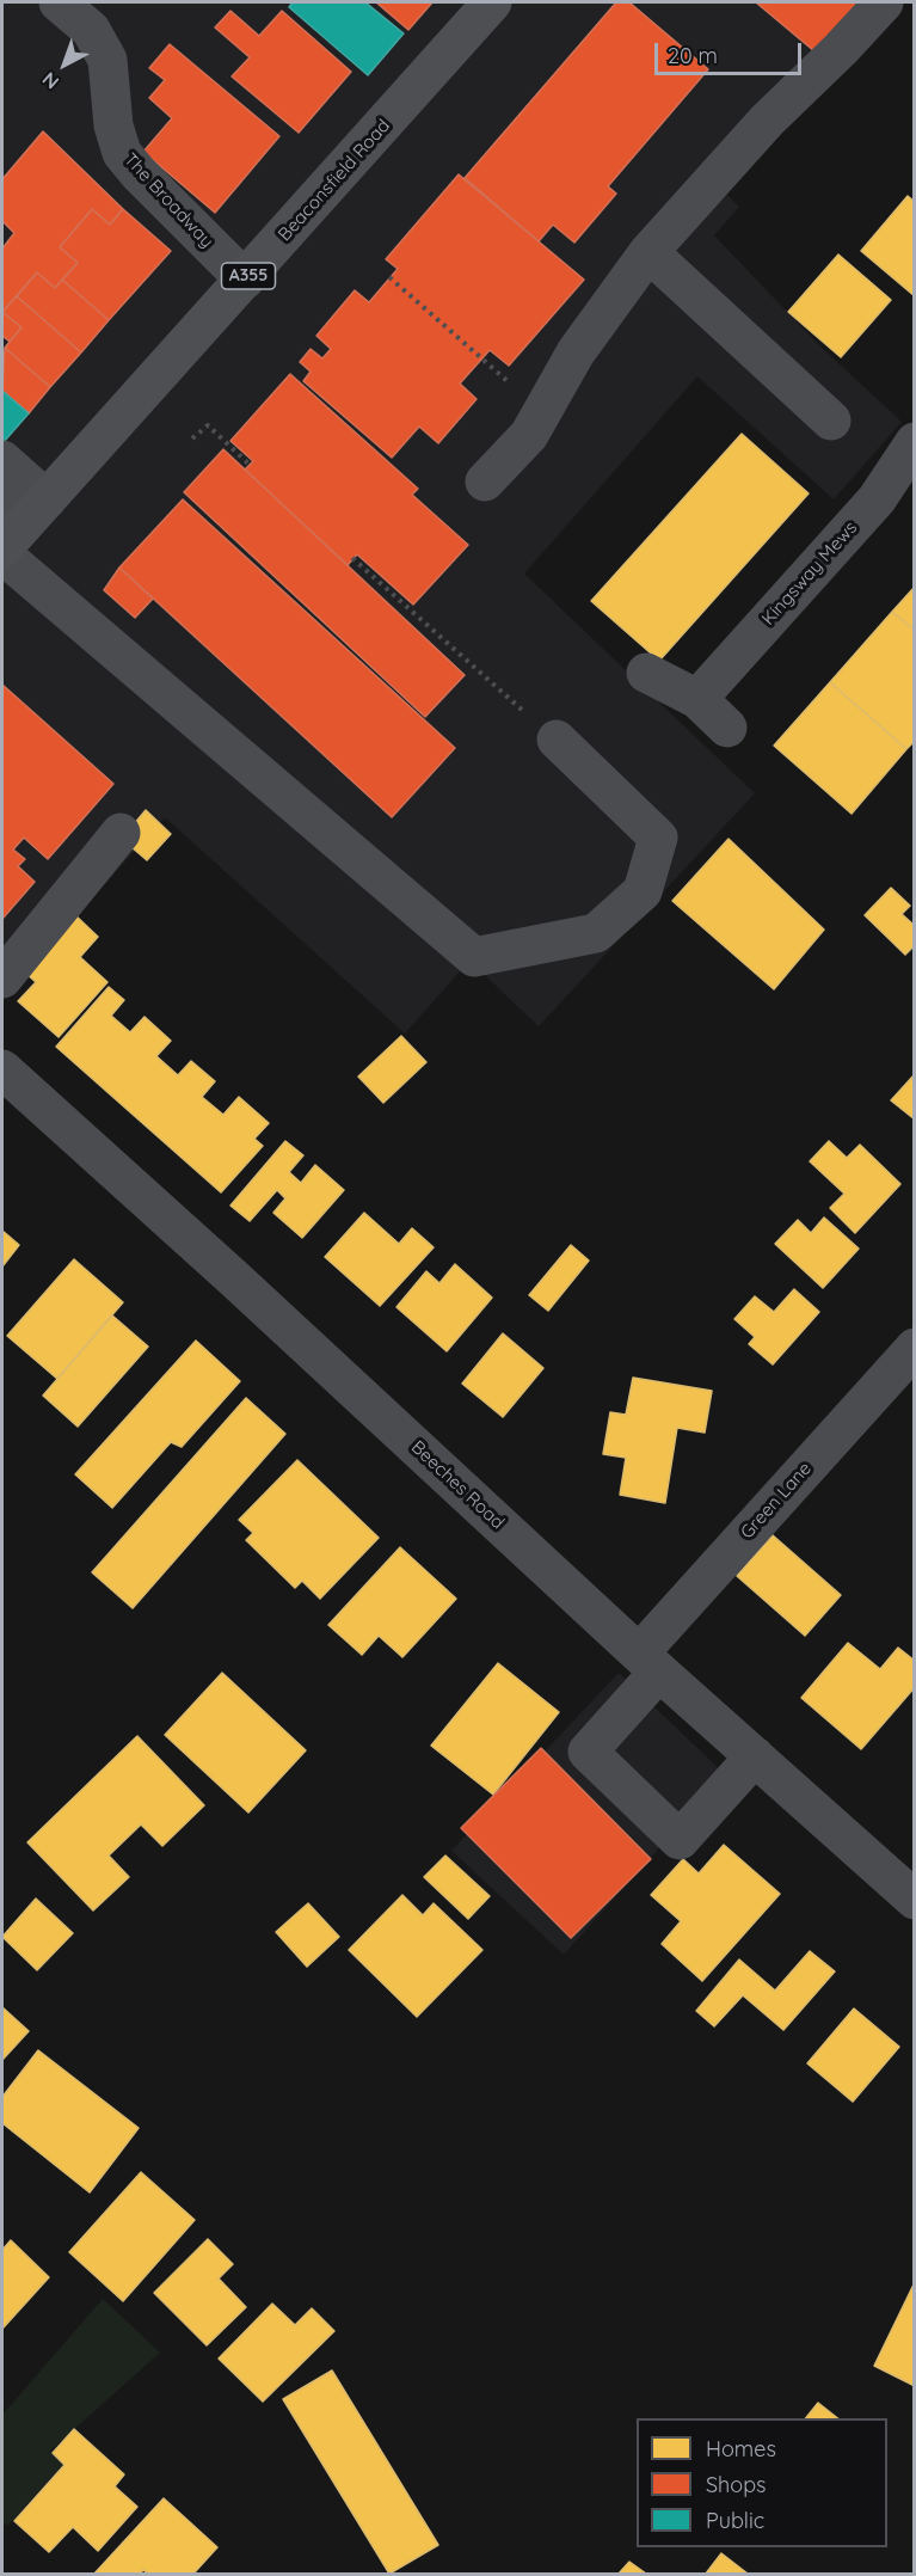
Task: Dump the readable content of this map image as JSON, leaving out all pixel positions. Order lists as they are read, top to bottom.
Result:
{
  "streets": {
    "main road": ["Beaconsfield Road", "A355"],
    "street": [
      "The Broadway",
      "Kingsway Mews",
      "Beeches Road",
      "Green Lane"
    ]
  },
  "crossings": [
    ["Beaconsfield Road", "The Broadway"],
    ["Beeches Road", "Green Lane"]
  ],
  "legend": ["Homes", "Shops", "Public"],
  "scale_bar": "20 m",
  "north": "bottom left"
}
